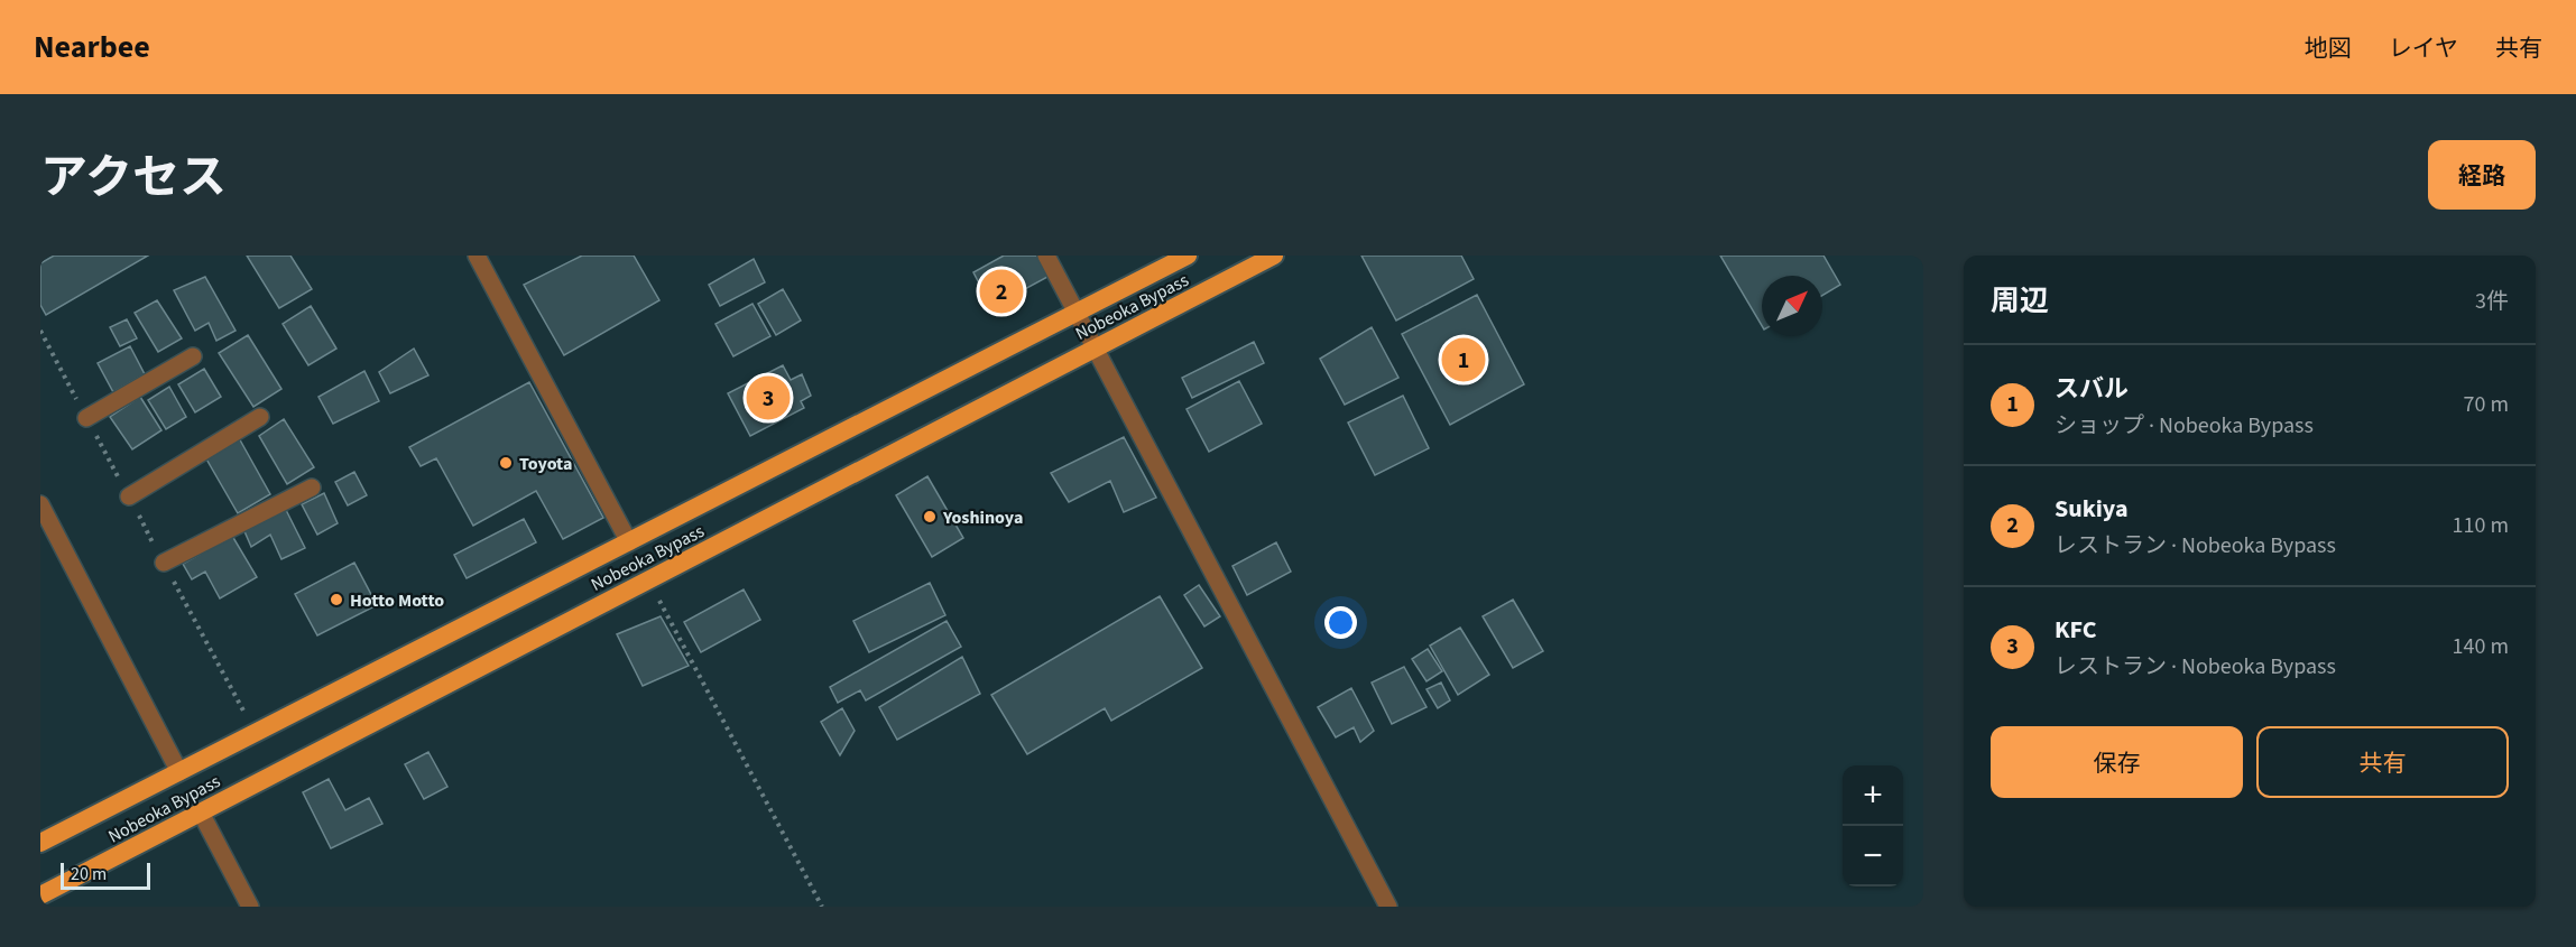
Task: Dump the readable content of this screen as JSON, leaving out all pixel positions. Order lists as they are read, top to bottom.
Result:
{
  "streets": {
    "highway": ["Nobeoka Bypass"]
  },
  "places": ["Toyota", "Yoshinoya", "Hotto Motto"],
  "scale_bar": "20 m",
  "north": "top right",
  "page": {
    "header": "Nearbee",
    "nav": ["地図", "レイヤ", "共有"],
    "title": "アクセス",
    "buttons": [
      "経路",
      ["保存", "共有"]
    ],
    "heading": ["周辺", "3件"],
    "pins": ["2", "1", "3"],
    "list": [
      {
        "mark": "1",
        "name": "スバル",
        "note": "ショップ · Nobeoka Bypass",
        "value": "70 m"
      },
      {
        "mark": "2",
        "name": "Sukiya",
        "note": "レストラン · Nobeoka Bypass",
        "value": "110 m"
      },
      {
        "mark": "3",
        "name": "KFC",
        "note": "レストラン · Nobeoka Bypass",
        "value": "140 m"
      }
    ],
    "map_buttons": ["+", "−"],
    "scale": "20 m"
  }
}
